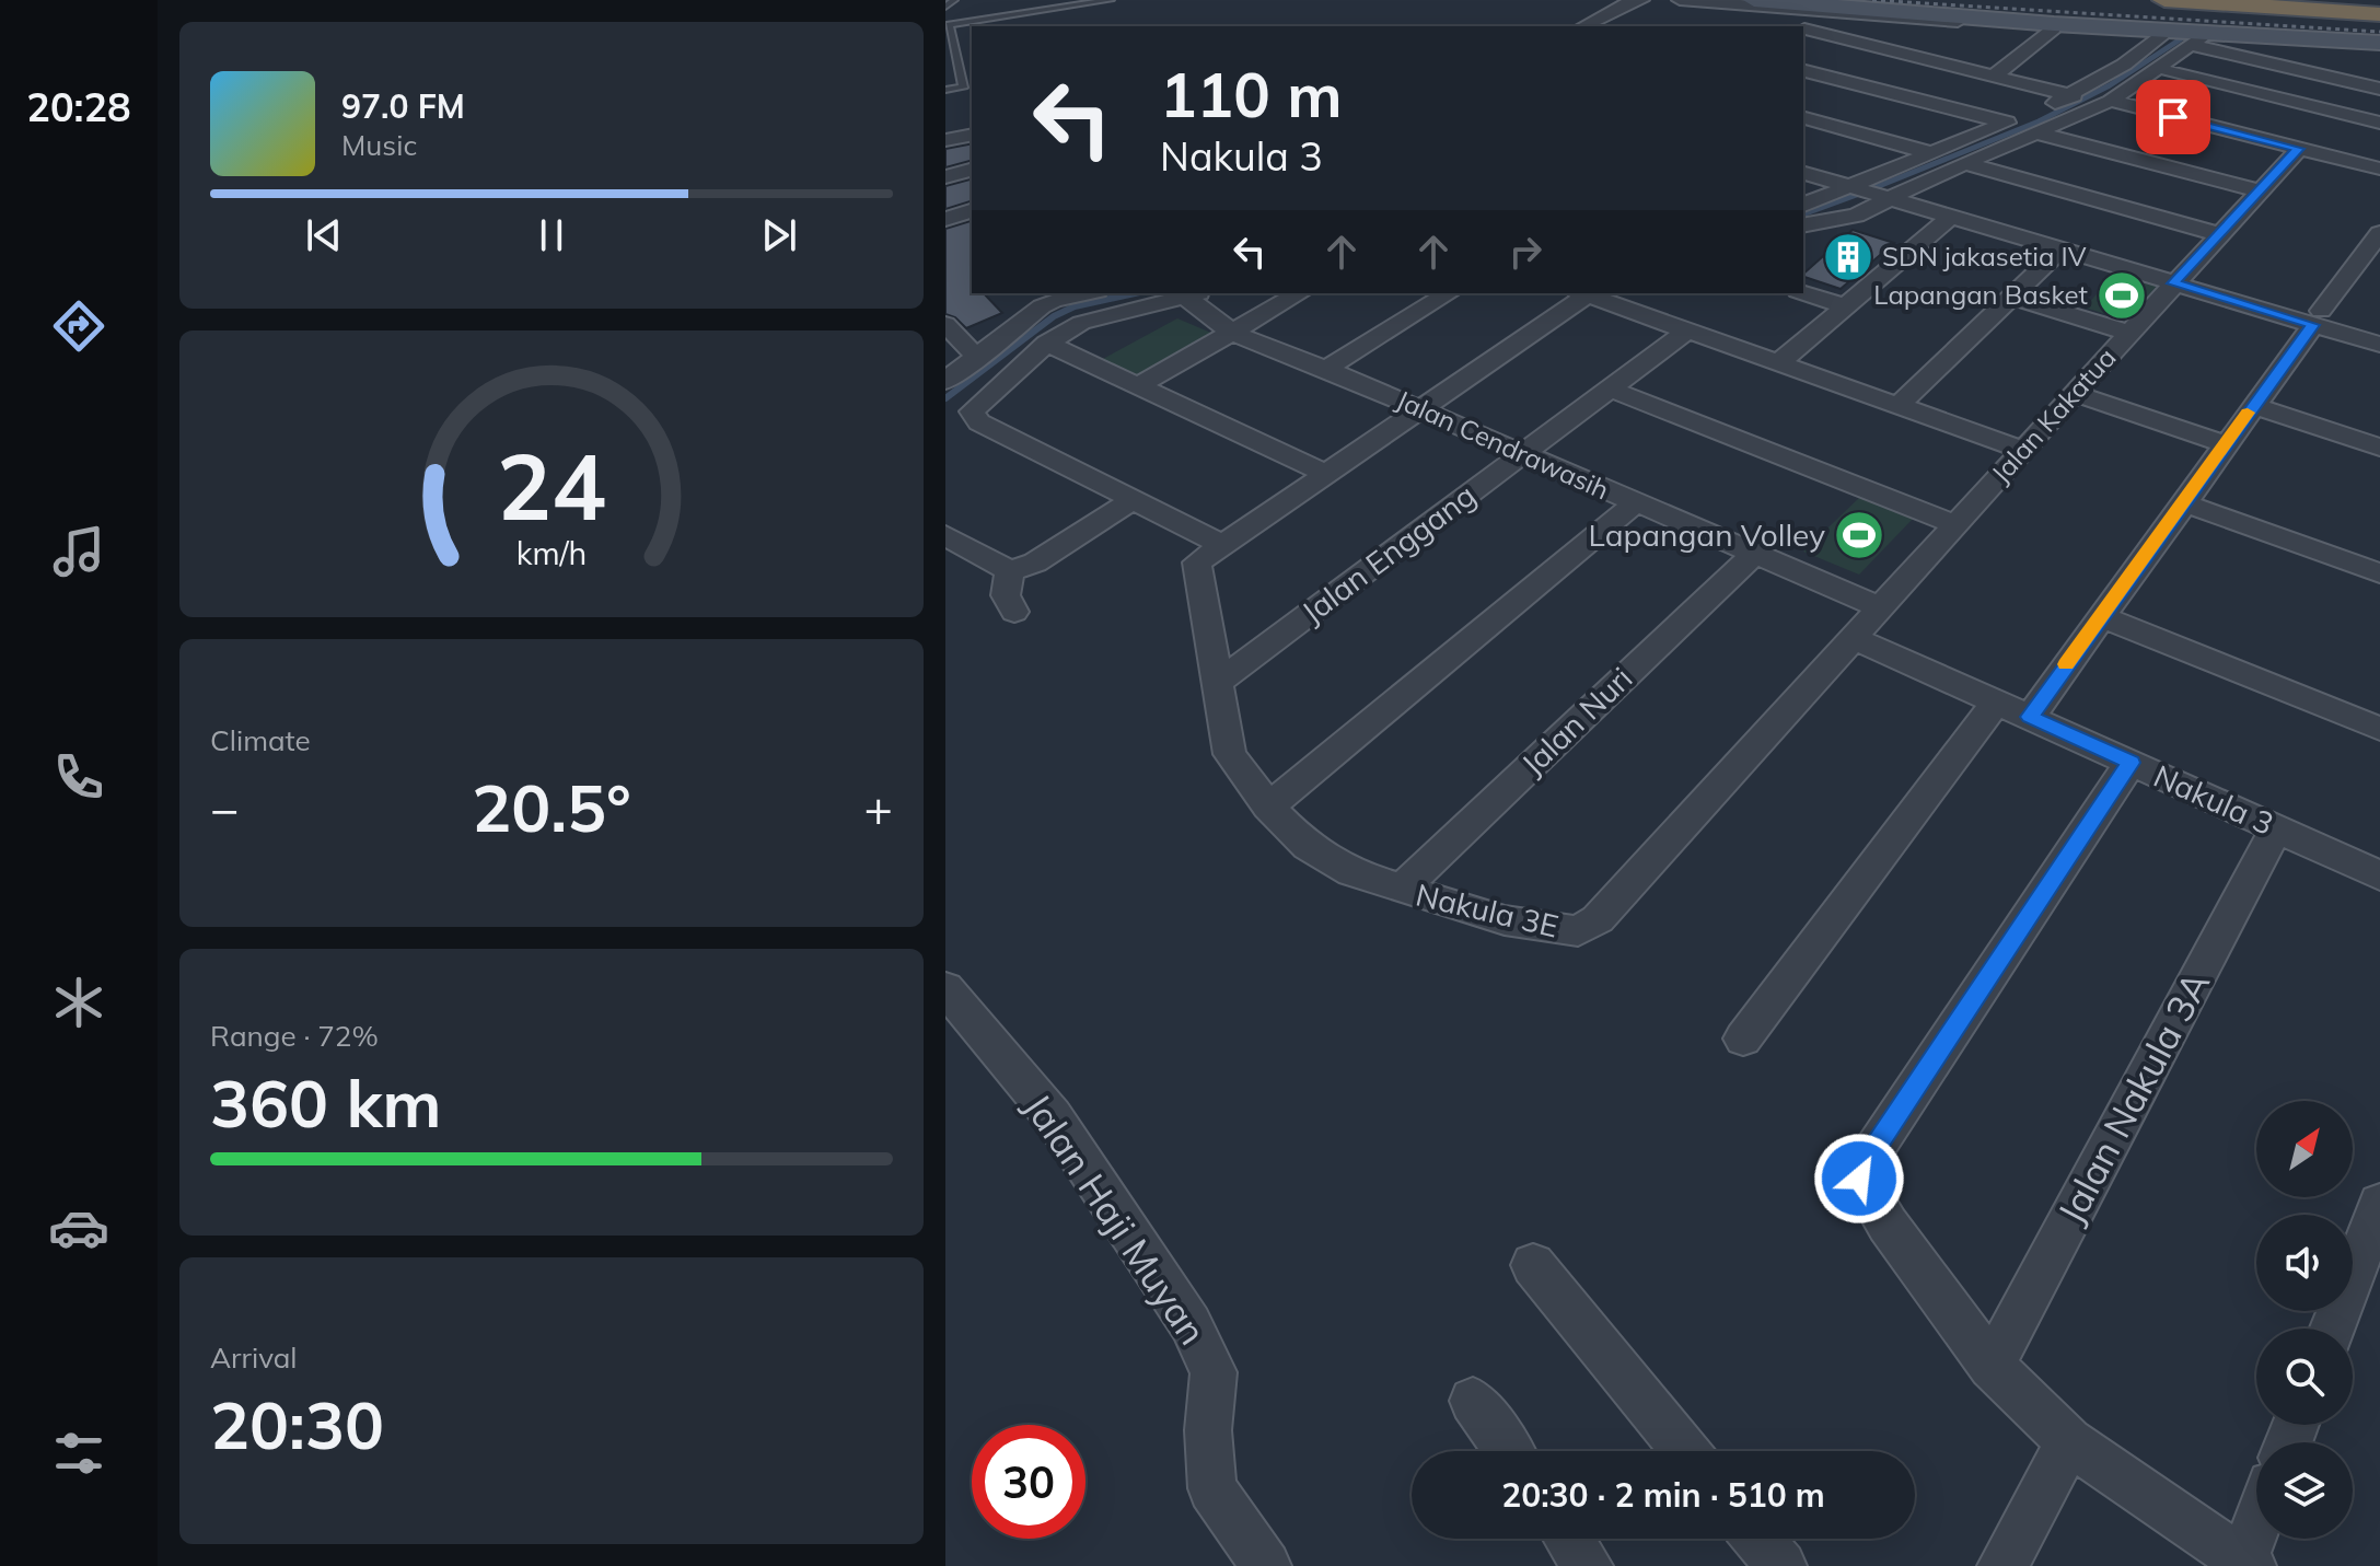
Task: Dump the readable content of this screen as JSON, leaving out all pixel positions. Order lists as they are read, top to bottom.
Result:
{
  "streets": {
    "street": [
      "Jalan Kakatua",
      "Jalan Cendrawasih",
      "Jalan Enggang",
      "Jalan Nuri",
      "Nakula 3",
      "Nakula 3E",
      "Jalan Nakula 3A",
      "Jalan Haji Muyan"
    ]
  },
  "crossings": [
    ["Jalan Kakatua", "Jalan Cendrawasih"],
    ["Jalan Kakatua", "Nakula 3E"],
    ["Jalan Cendrawasih", "Jalan Enggang"],
    ["Jalan Cendrawasih", "Jalan Nuri"],
    ["Jalan Cendrawasih", "Nakula 3E"],
    ["Jalan Enggang", "Nakula 3E"],
    ["Jalan Nuri", "Nakula 3E"],
    ["Nakula 3", "Nakula 3E"],
    ["Nakula 3", "Jalan Nakula 3A"]
  ],
  "places": {
    "building": ["SDN jakasetia IV"],
    "sports": ["Lapangan Basket", "Lapangan Volley"]
  },
  "north": "top right",
  "page": {
    "tabs": "20:28",
    "turn": ["110 m", "Nakula 3"],
    "song": ["97.0 FM", "Music"],
    "tile": [
      "Climate",
      ["Range · 72%", "360 km"],
      ["Arrival", "20:30"]
    ],
    "heat": ["−", "20.5°", "+"],
    "limit": "30",
    "trip": "20:30 · 2 min · 510 m",
    "gauge": ["24", "km/h"]
  }
}
